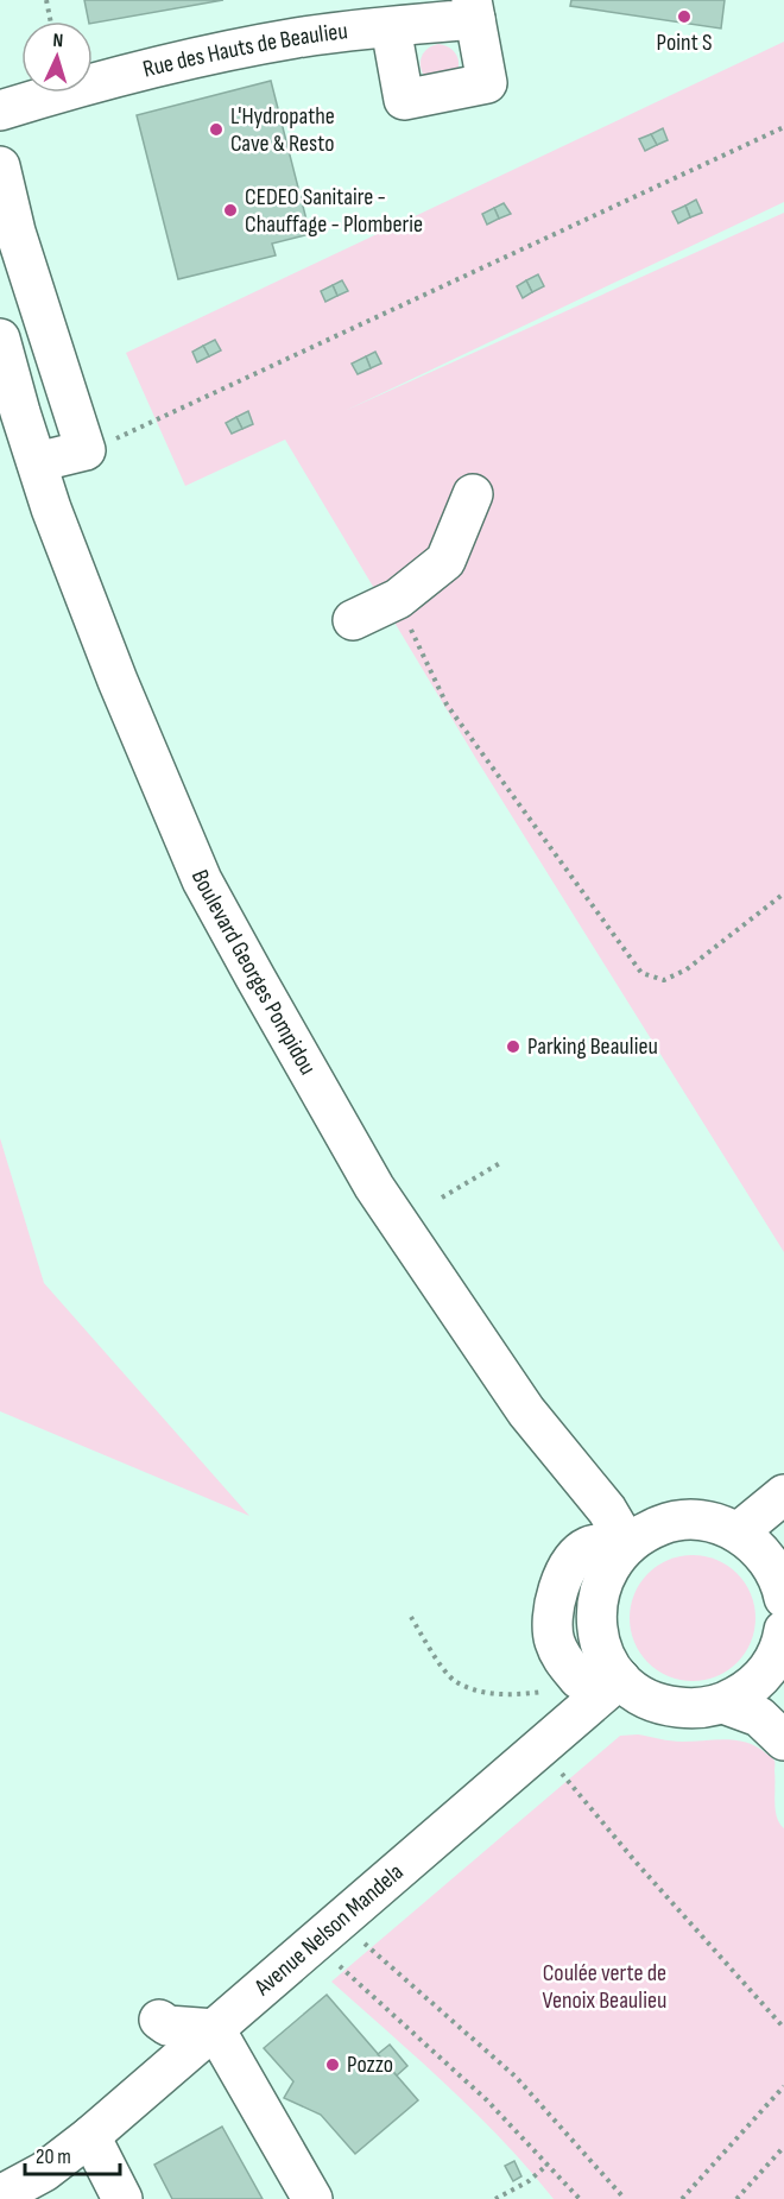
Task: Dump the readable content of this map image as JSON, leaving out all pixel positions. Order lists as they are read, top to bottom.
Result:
{
  "streets": {
    "street": ["Rue des Hauts de Beaulieu", "Boulevard Georges Pompidou", "Avenue Nelson Mandela"]
  },
  "parks": ["Coulée verte de Venoix Beaulieu"],
  "places": [
    "Point S",
    "L'Hydropathe Cave & Resto",
    "CEDEO Sanitaire - Chauffage - Plomberie",
    "Parking Beaulieu",
    "Pozzo"
  ],
  "scale_bar": "20 m",
  "north": "top"
}
